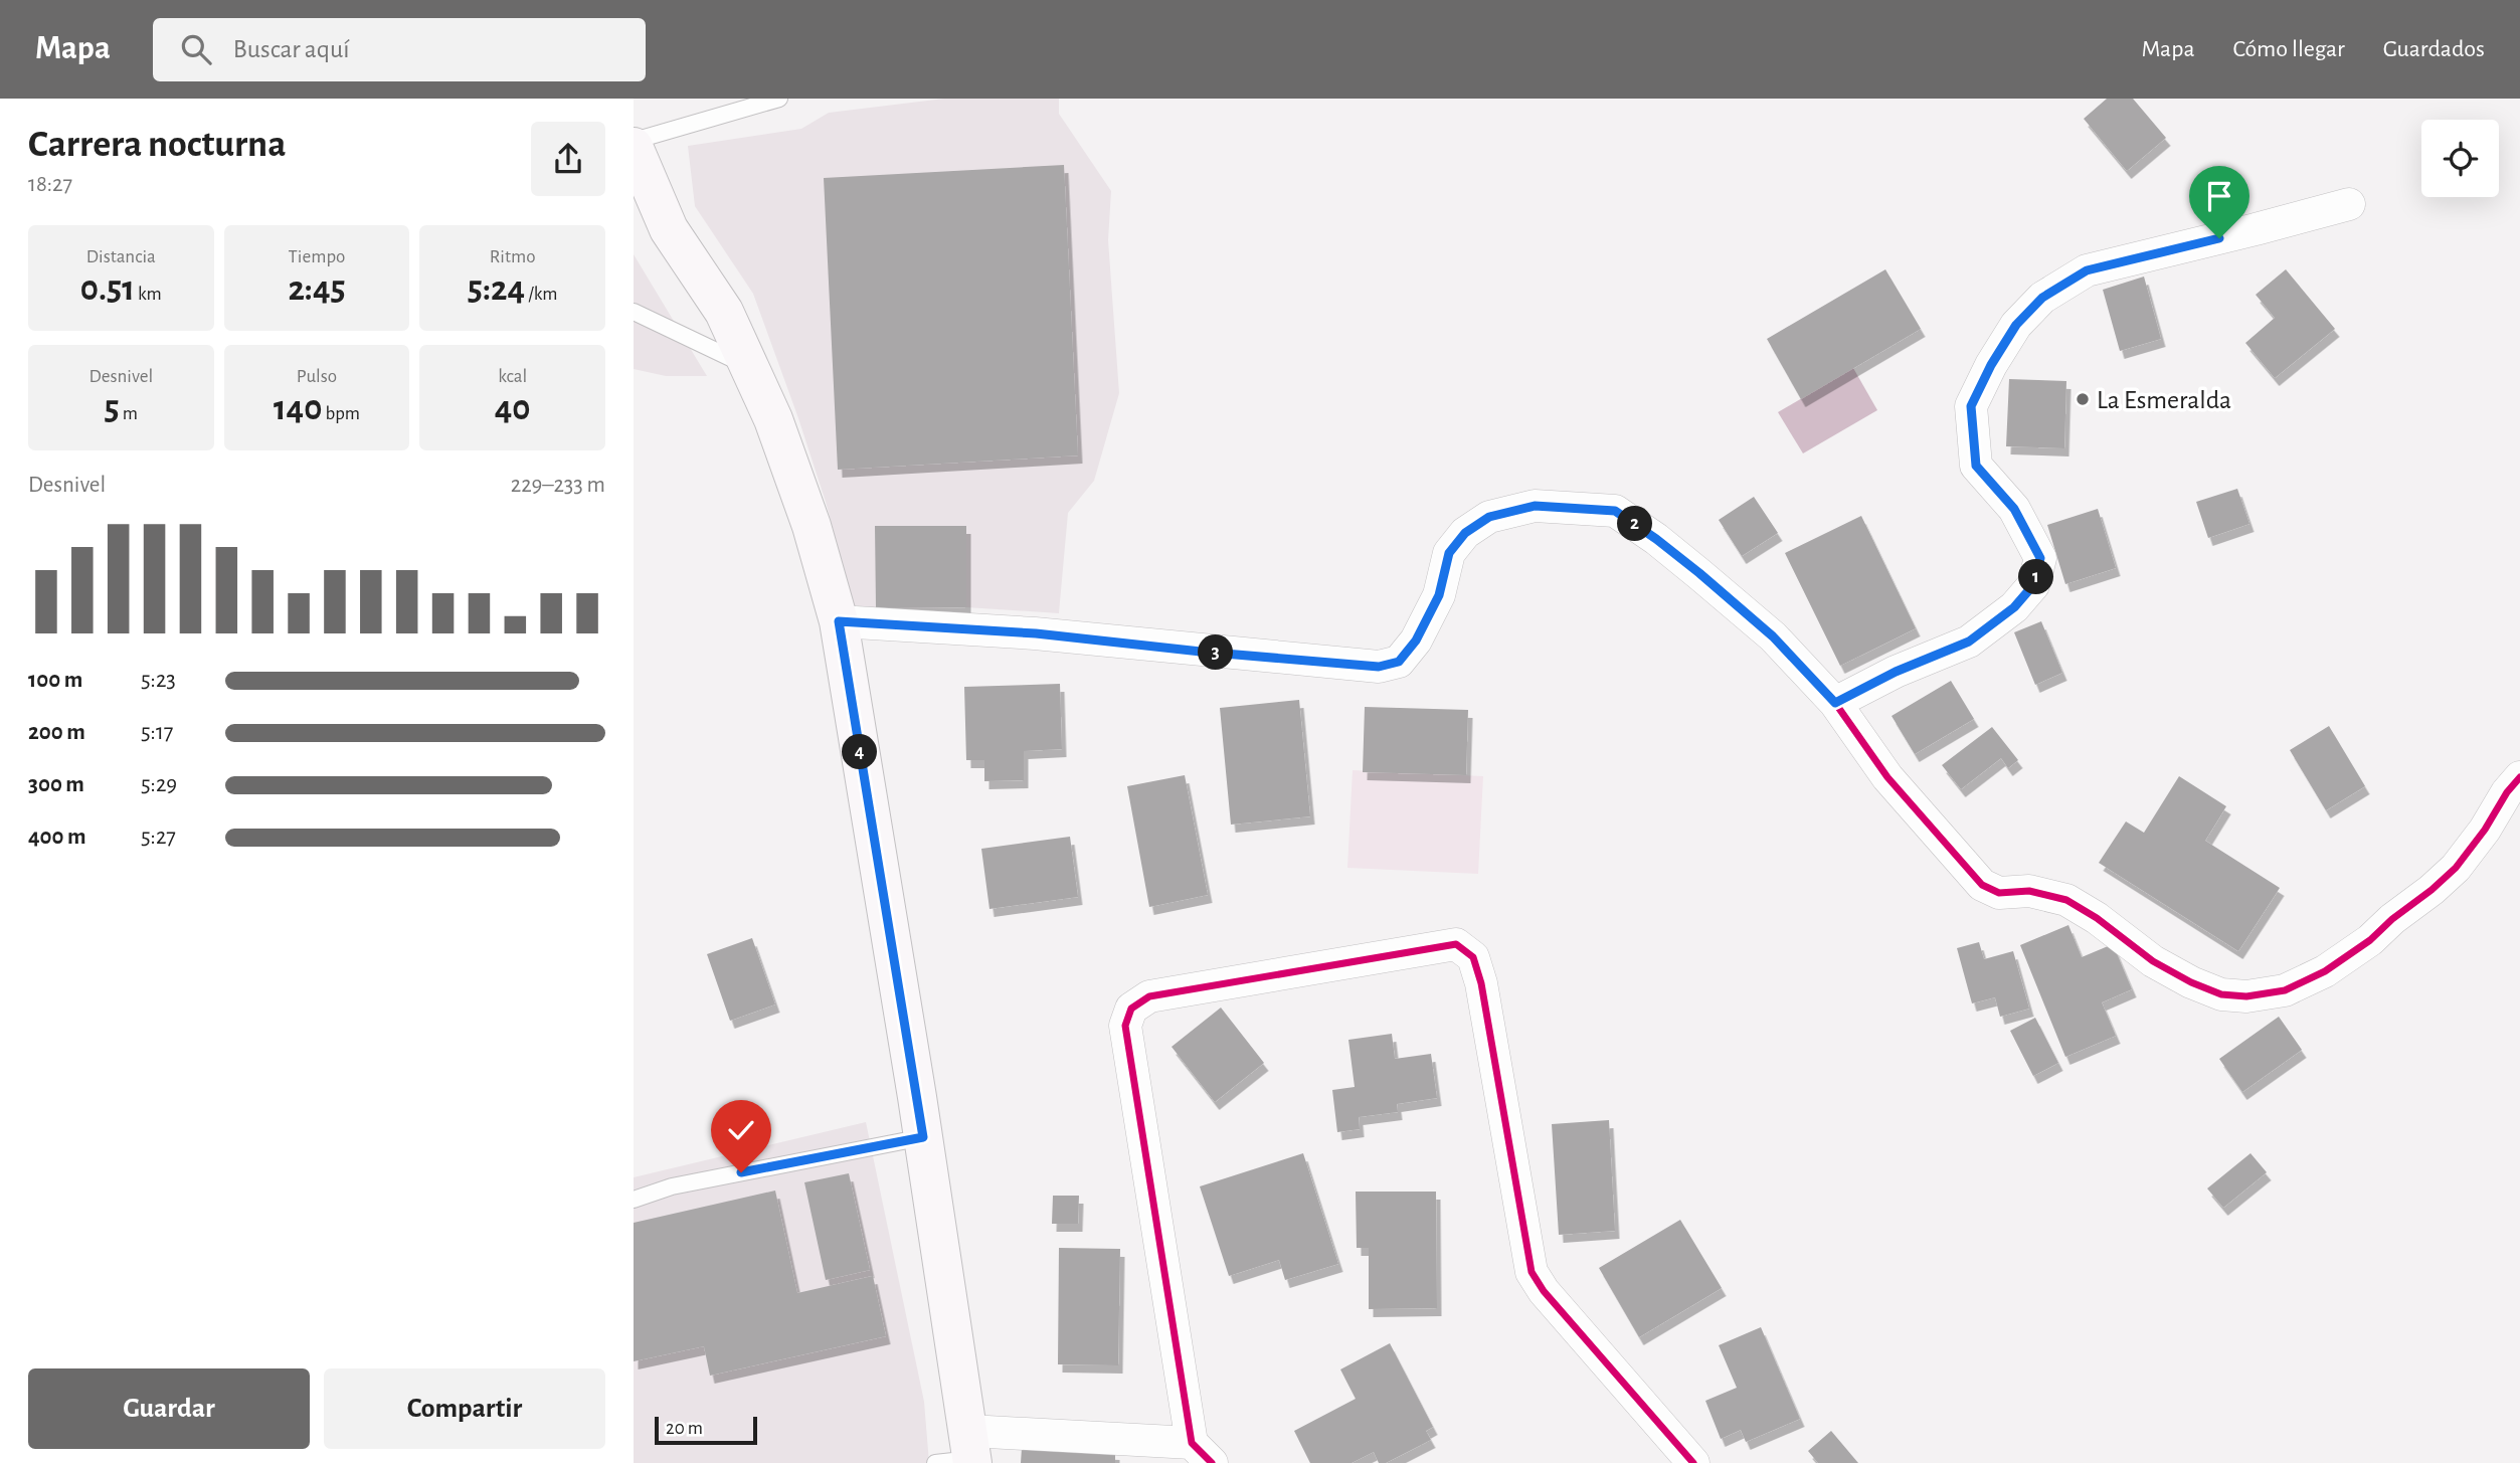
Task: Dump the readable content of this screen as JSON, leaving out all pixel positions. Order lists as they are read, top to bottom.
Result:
{
  "places": ["La Esmeralda"],
  "scale_bar": "20 m",
  "page": {
    "header": "Mapa",
    "search": "Buscar aquí",
    "nav": ["Mapa", "Cómo llegar", "Guardados"],
    "heading": ["Carrera nocturna", "18:27"],
    "stats": [
      ["Distancia", "0.51 km"],
      ["Tiempo", "2:45"],
      ["Ritmo", "5:24 /km"],
      ["Desnivel", "5 m"],
      ["Pulso", "140 bpm"],
      ["kcal", "40"]
    ],
    "chart": ["Desnivel", "229–233 m"],
    "pins": [
      "2",
      "1",
      "3",
      "4"
    ],
    "list": [
      {
        "name": "100 m",
        "note": "5:23"
      },
      {
        "name": "200 m",
        "note": "5:17"
      },
      {
        "name": "300 m",
        "note": "5:29"
      },
      {
        "name": "400 m",
        "note": "5:27"
      }
    ],
    "buttons": ["Guardar", "Compartir"],
    "scale": "20 m"
  }
}
